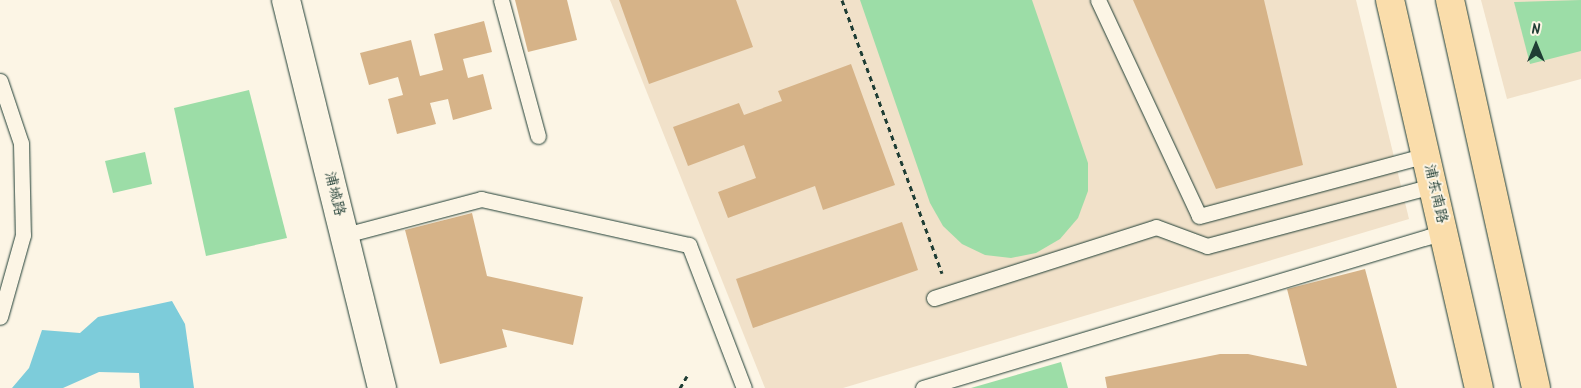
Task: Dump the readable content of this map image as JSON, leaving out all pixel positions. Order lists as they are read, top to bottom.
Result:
{
  "streets": {
    "main road": ["浦东南路"],
    "street": ["浦城路"]
  },
  "north": "top"
}
